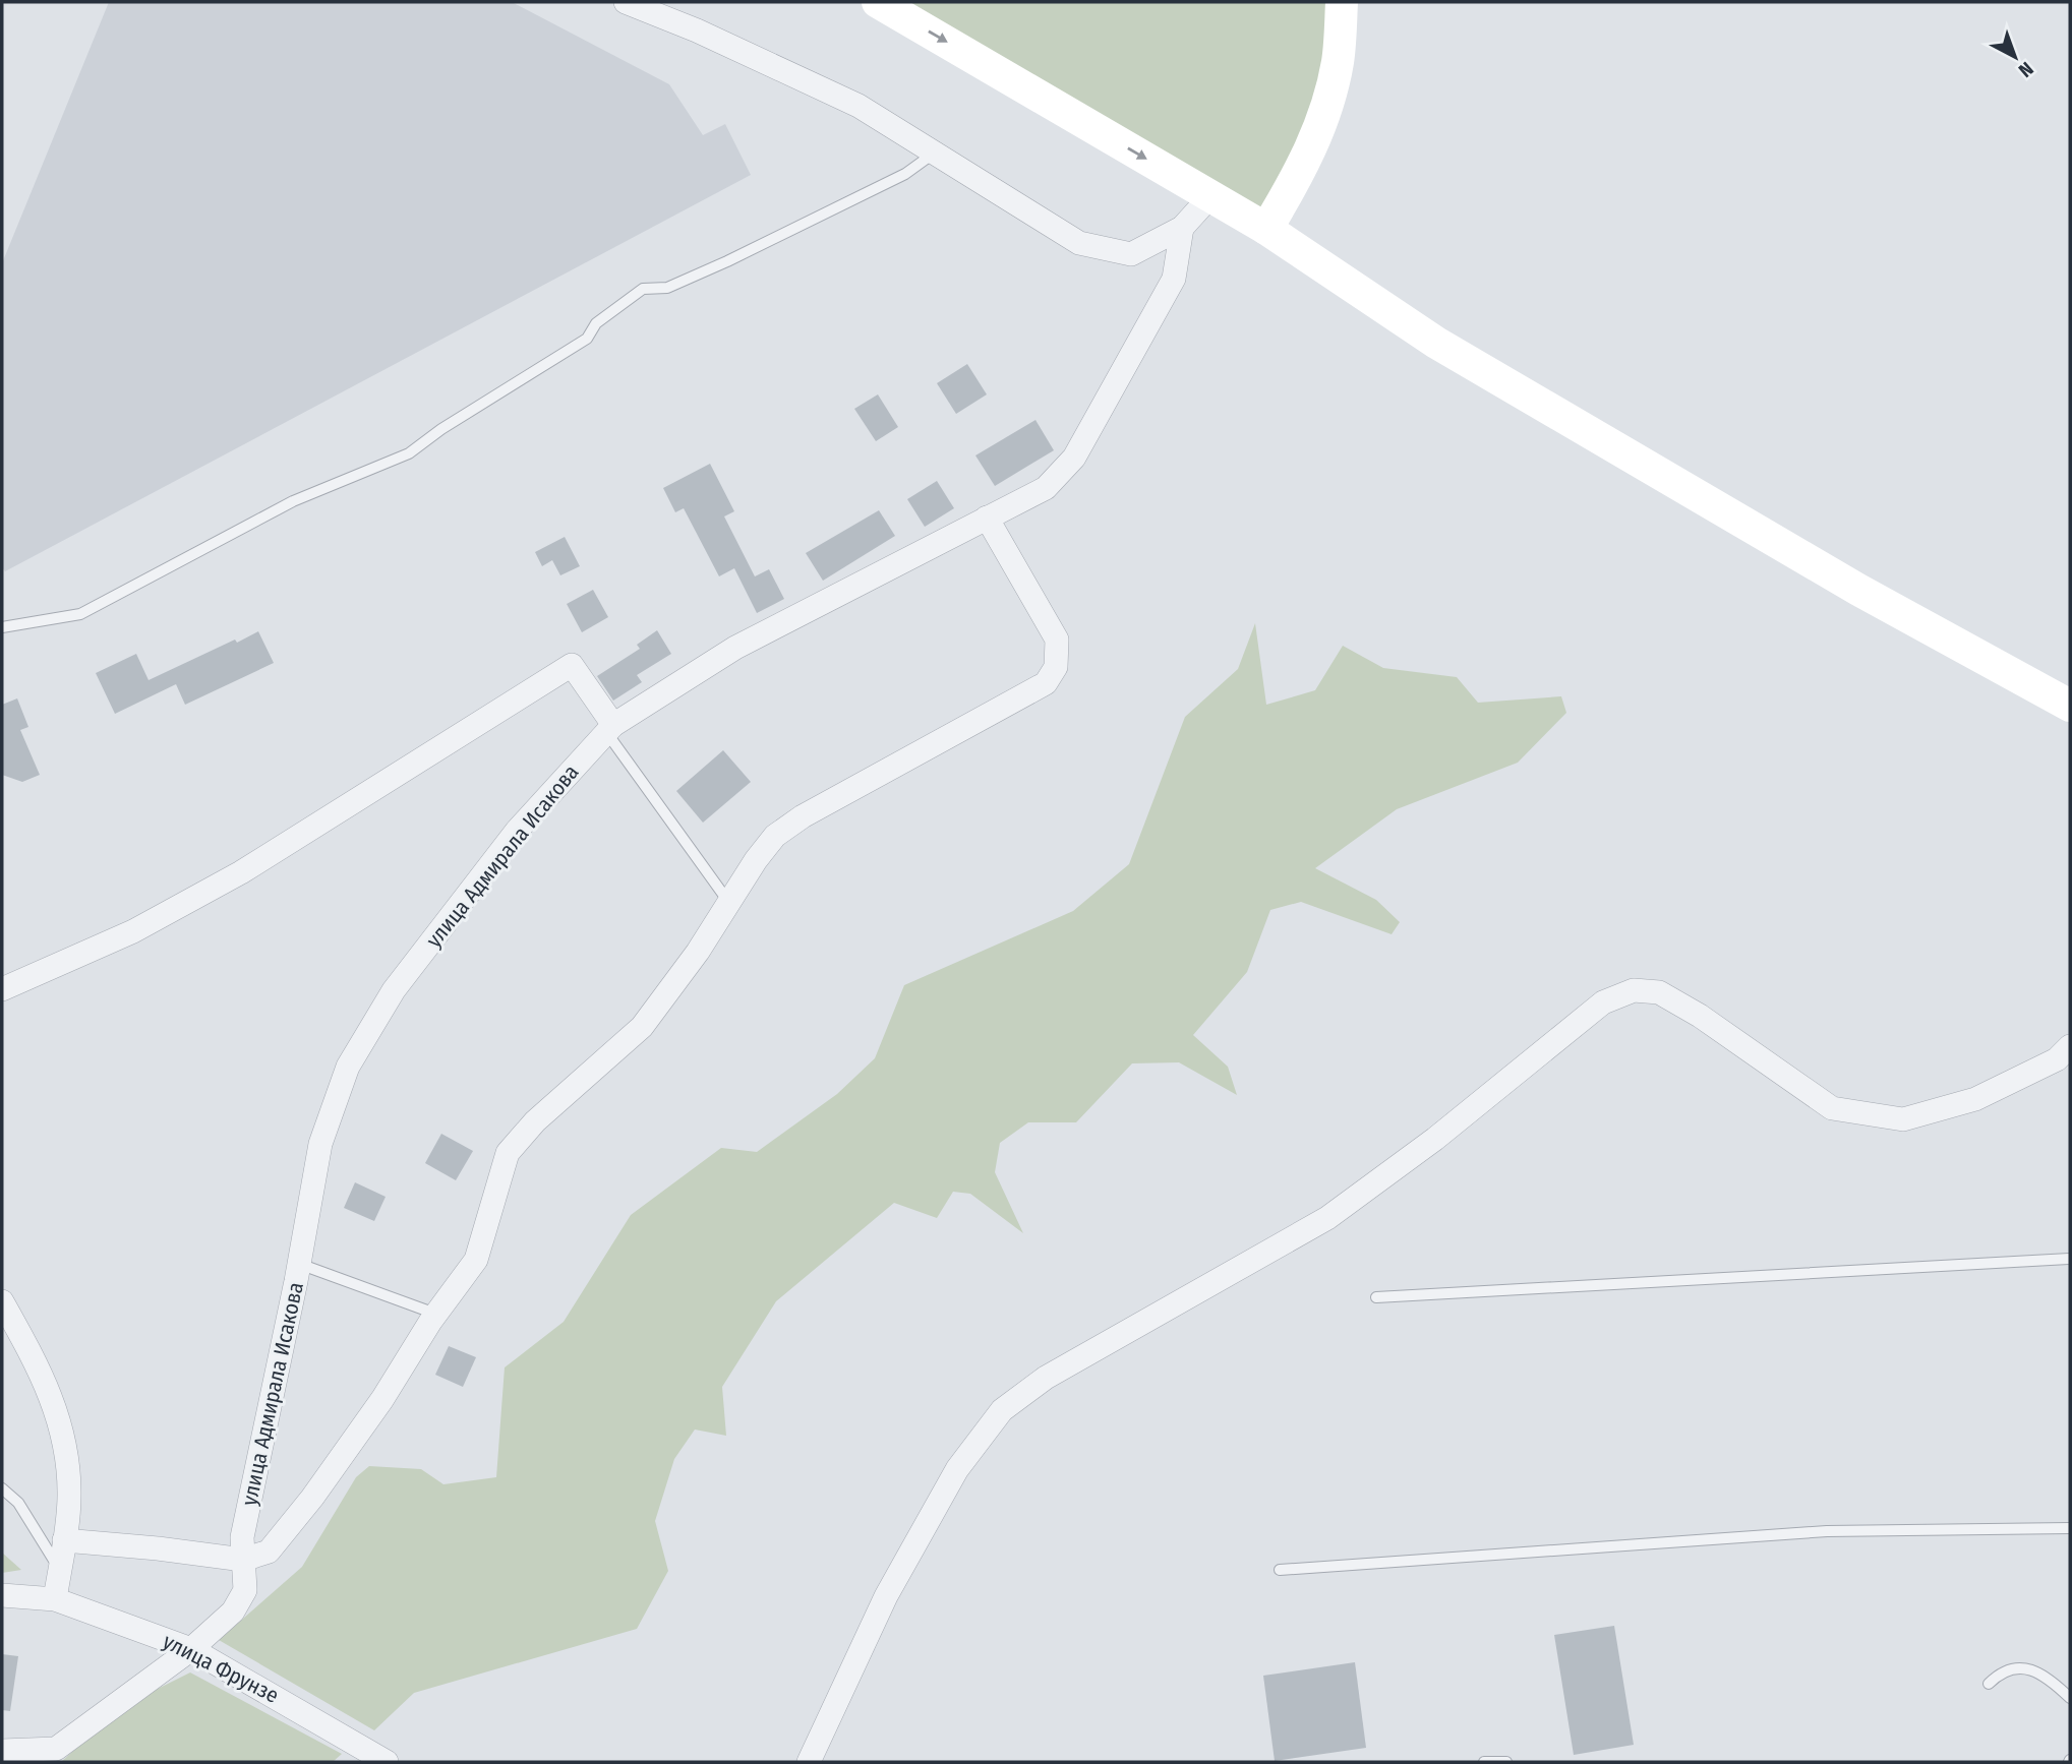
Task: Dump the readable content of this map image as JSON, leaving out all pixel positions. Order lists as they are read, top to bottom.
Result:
{
  "streets": {
    "street": ["улица Адмирала Исакова", "улица Фрунзе"]
  },
  "crossings": [
    ["улица Адмирала Исакова", "улица Фрунзе"]
  ],
  "north": "bottom right"
}
